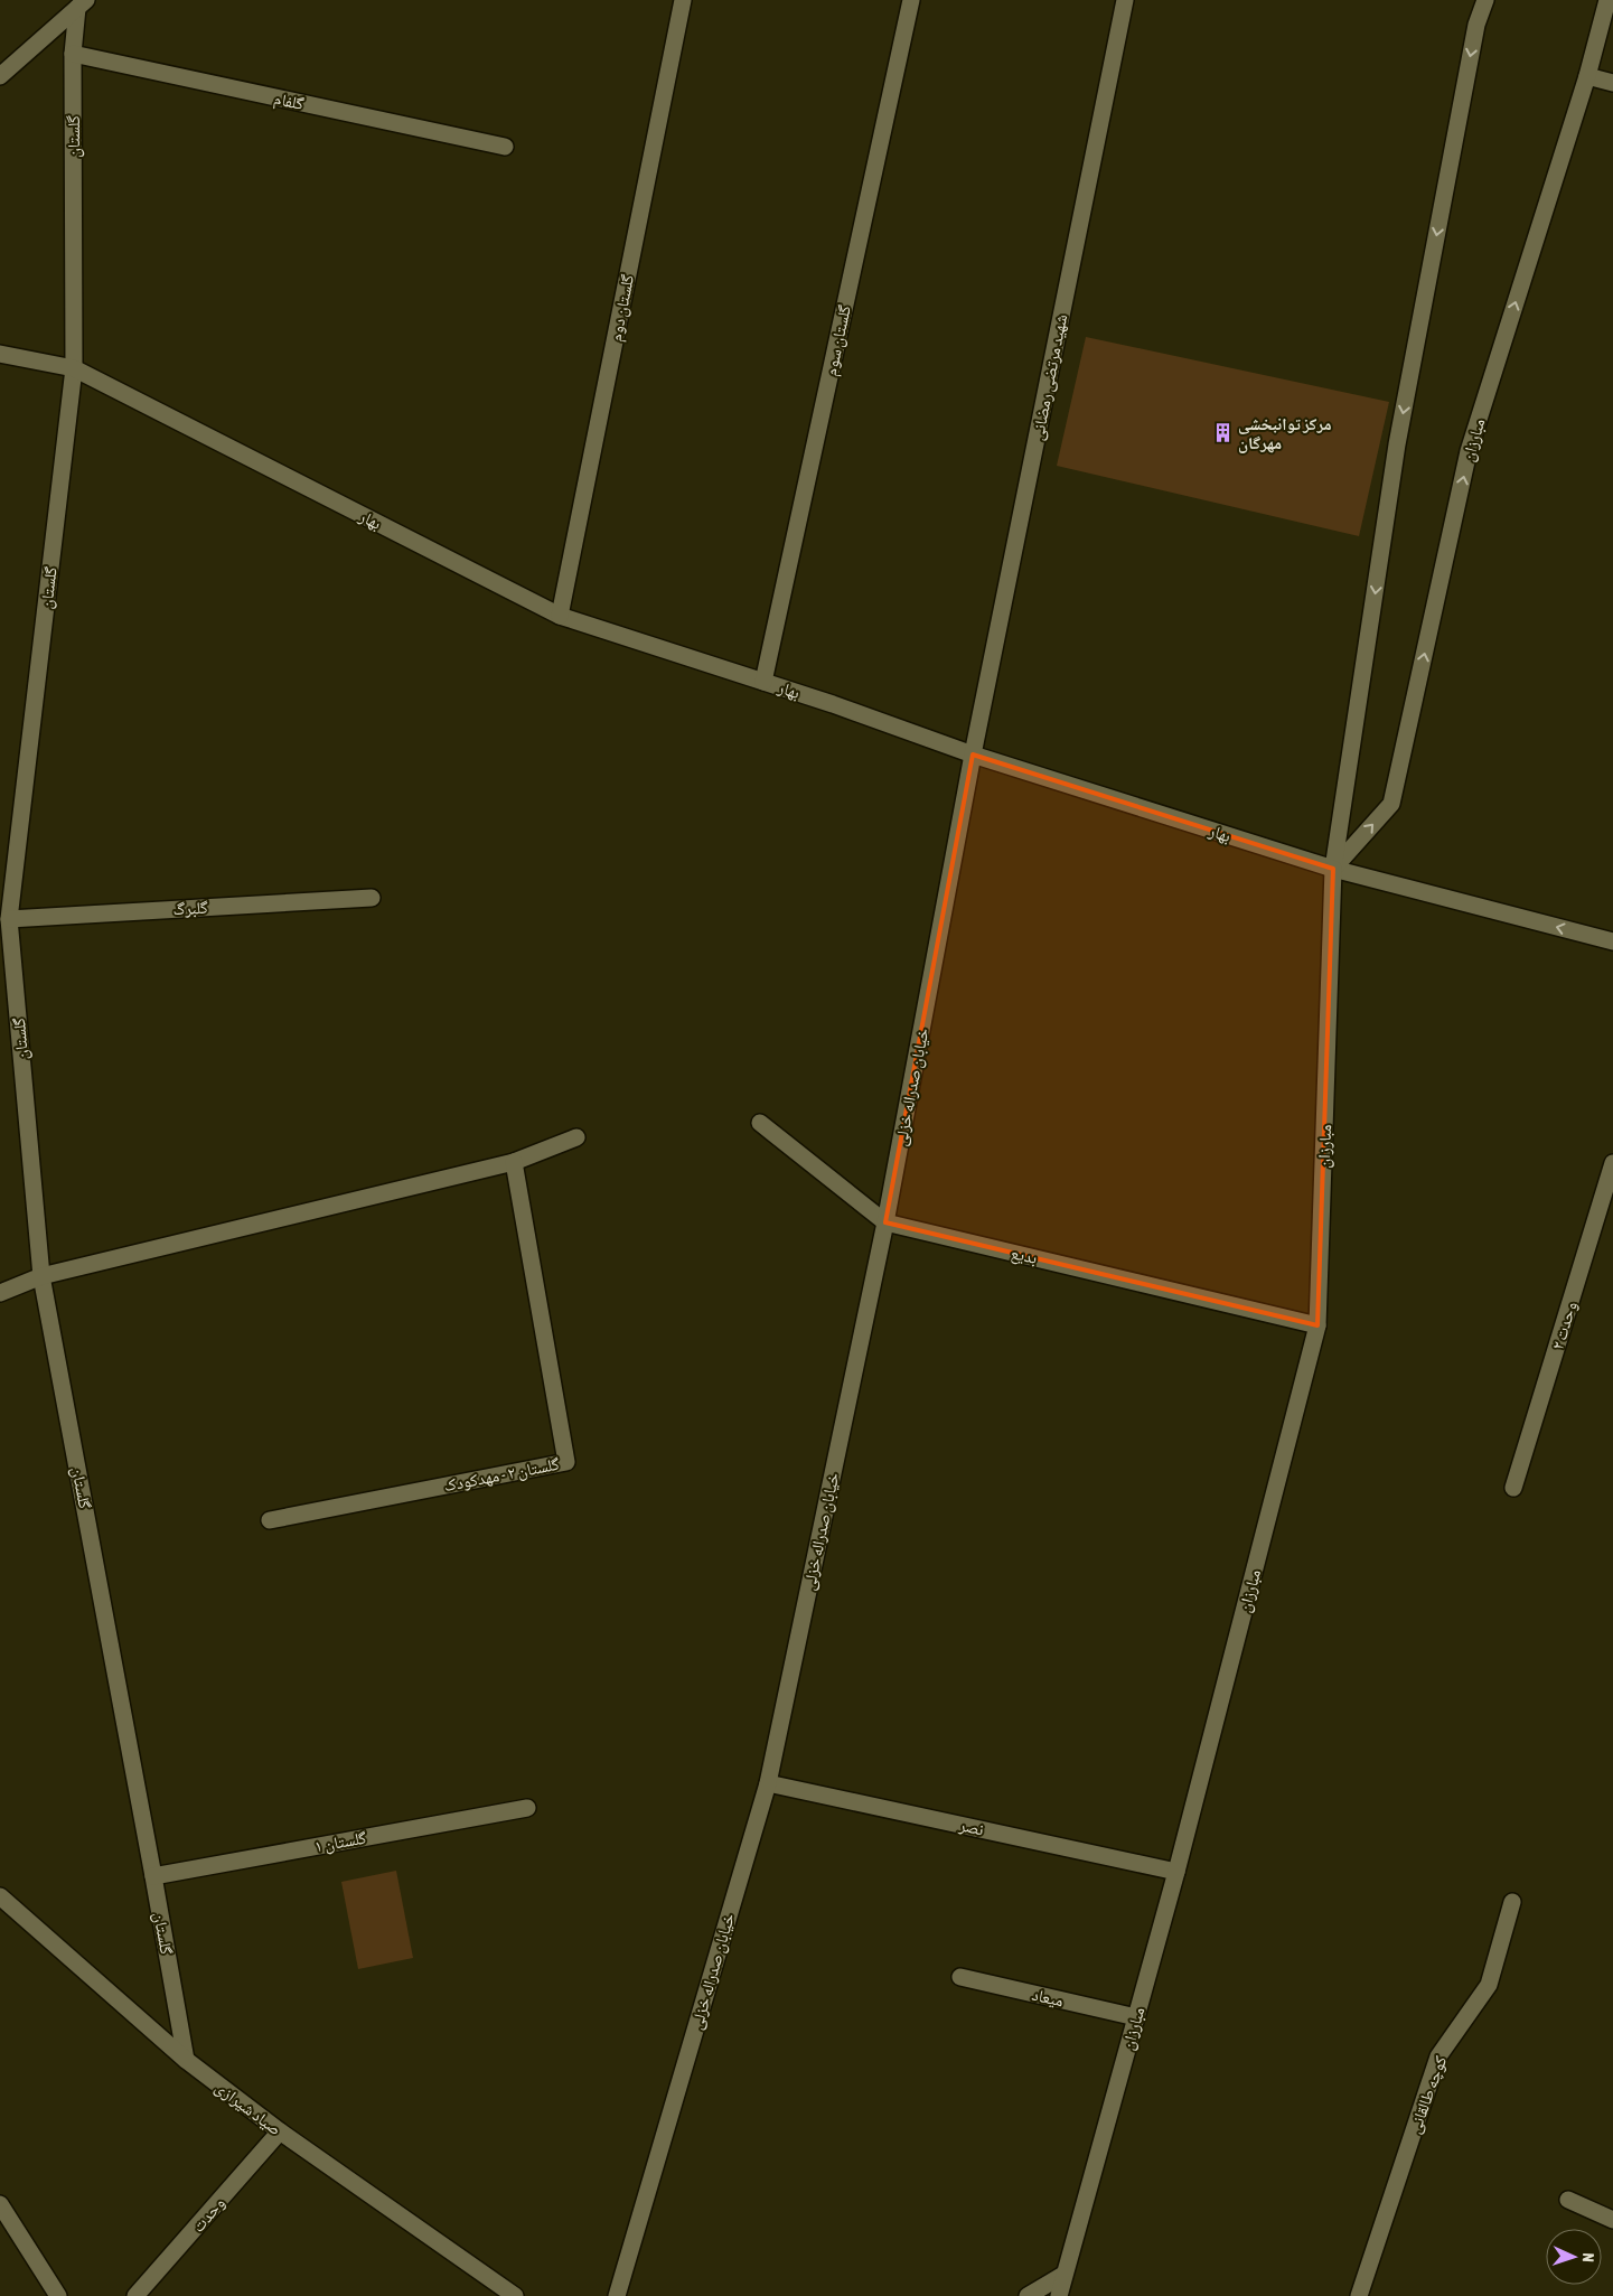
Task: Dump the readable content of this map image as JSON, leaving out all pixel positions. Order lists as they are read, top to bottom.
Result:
{
  "streets": {
    "street": [
      "گلفام",
      "گلستان",
      "گلستان دوم",
      "گلستان سوم",
      "شهید مرتضی رمضانی",
      "مبارزان",
      "بهار",
      "گلبرگ",
      "خیابان صدراله خزلی",
      "بدیع",
      "وحدت ۲",
      "گلستان ۲ - مهدکودک",
      "نصر",
      "گلستان ۱",
      "میعاد",
      "کوچه طالقانی",
      "صیاد شیرازی",
      "وحدت"
    ]
  },
  "crossings": [
    ["گلفام", "گلستان"],
    ["گلستان", "بهار"],
    ["گلستان", "گلبرگ"],
    ["گلستان", "گلستان ۱"],
    ["گلستان", "صیاد شیرازی"],
    ["گلستان دوم", "بهار"],
    ["گلستان سوم", "بهار"],
    ["شهید مرتضی رمضانی", "بهار"],
    ["شهید مرتضی رمضانی", "خیابان صدراله خزلی"],
    ["مبارزان", "بهار"],
    ["مبارزان", "بدیع"],
    ["مبارزان", "نصر"],
    ["مبارزان", "میعاد"],
    ["بهار", "خیابان صدراله خزلی"],
    ["خیابان صدراله خزلی", "بدیع"],
    ["خیابان صدراله خزلی", "نصر"],
    ["صیاد شیرازی", "وحدت"]
  ],
  "places": {
    "building": ["مرکز توانبخشی مهرگان"]
  },
  "north": "right"
}
